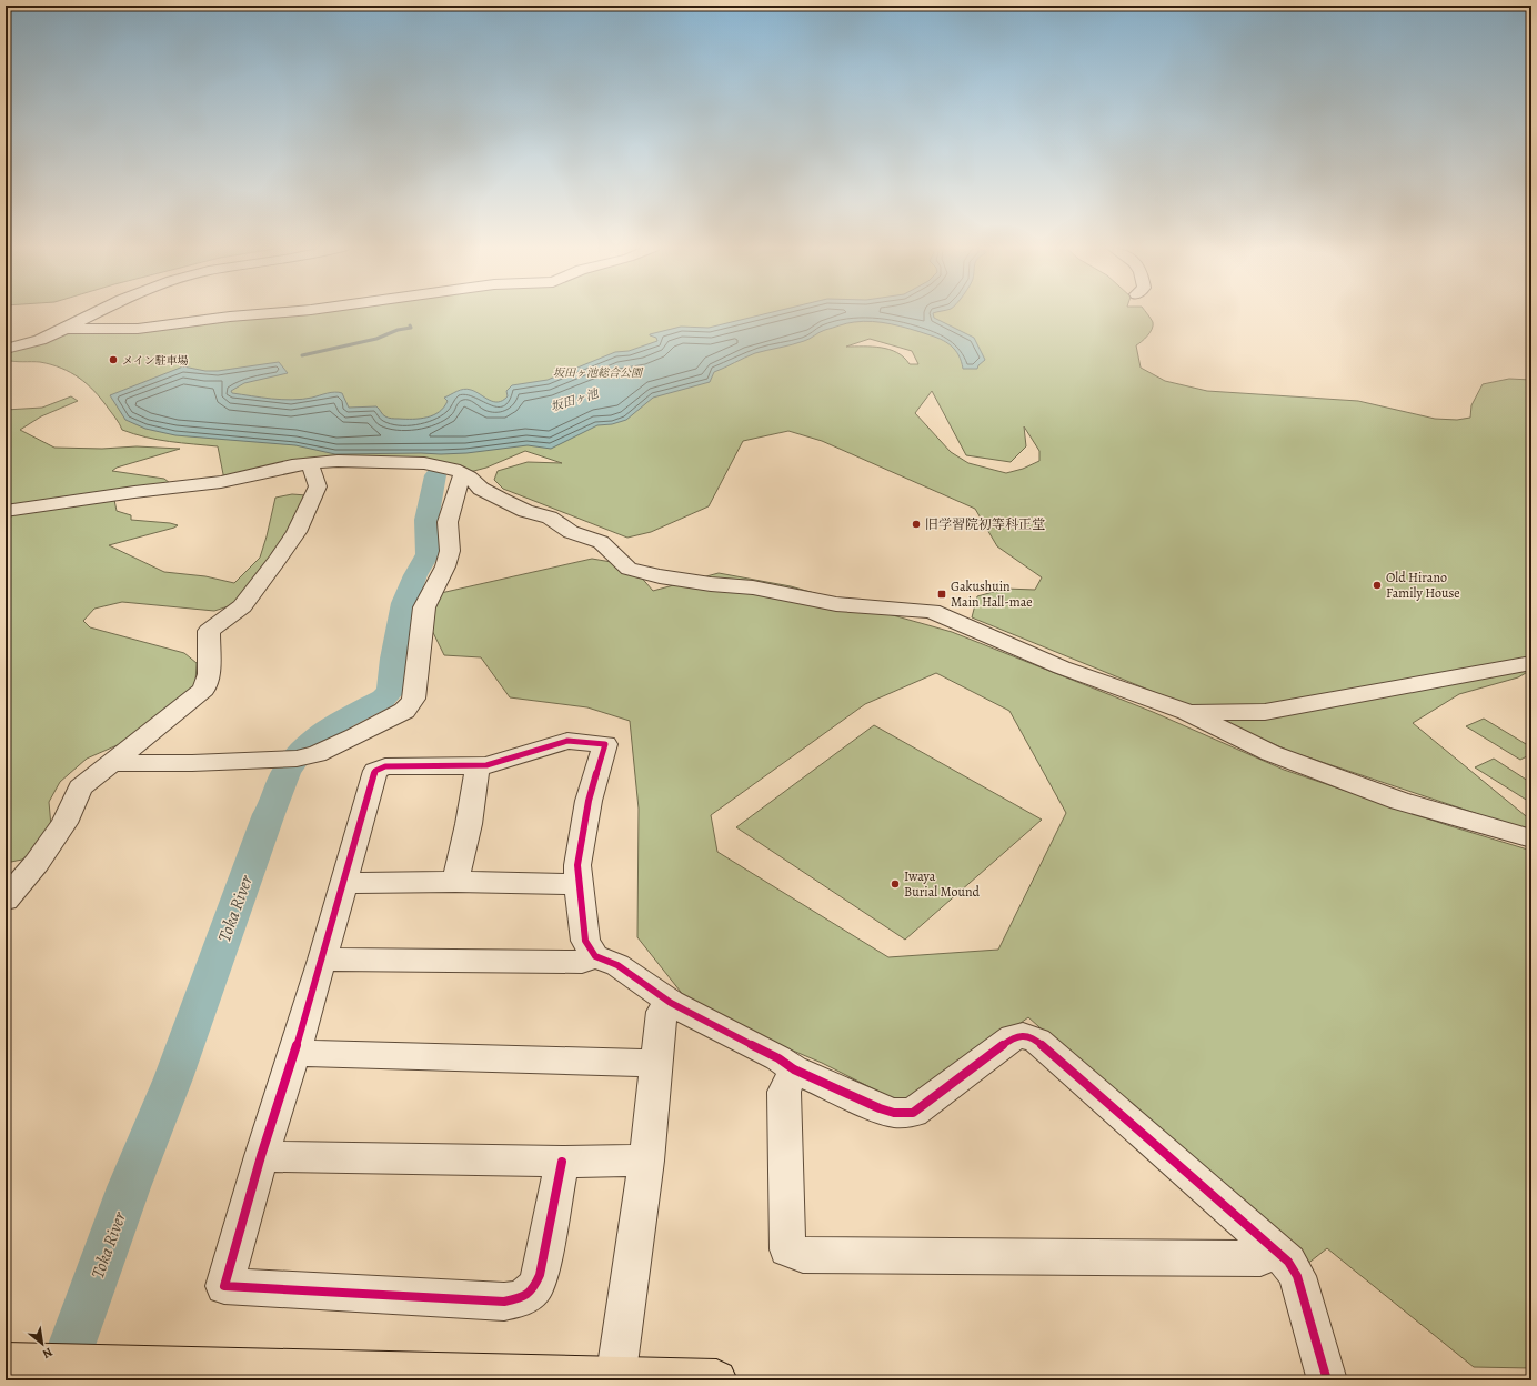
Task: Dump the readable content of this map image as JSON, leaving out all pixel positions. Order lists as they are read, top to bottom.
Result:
{
  "water": ["坂田ヶ池", "Toka River"],
  "parks": ["坂田ヶ池総合公園"],
  "places": {
    "other": [
      "メイン駐車場",
      "旧学習院初等科正堂",
      "Old Hirano Family House",
      "Iwaya Burial Mound"
    ],
    "transit": ["Gakushuin Main Hall-mae"]
  },
  "north": "bottom right"
}
